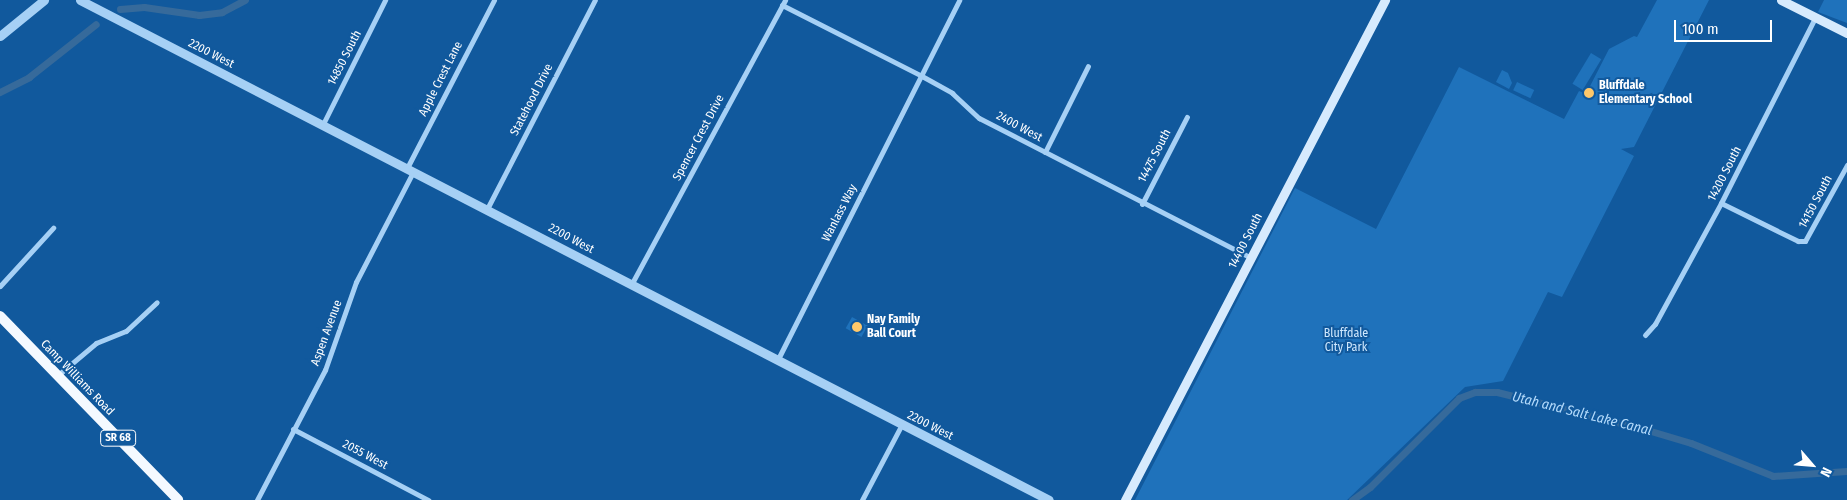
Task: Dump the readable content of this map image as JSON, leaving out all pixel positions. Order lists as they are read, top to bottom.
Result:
{
  "streets": {
    "main road": ["14400 South", "Camp Williams Road", "SR 68"],
    "street": [
      "2200 West",
      "14850 South",
      "Apple Crest Lane",
      "Statehood Drive",
      "2400 West",
      "Spencer Crest Drive",
      "14475 South",
      "14200 South",
      "14150 South",
      "Wanlass Way",
      "Aspen Avenue",
      "2055 West"
    ]
  },
  "crossings": [
    ["2200 West", "14850 South"],
    ["2200 West", "Apple Crest Lane"],
    ["2200 West", "Statehood Drive"],
    ["2200 West", "Spencer Crest Drive"],
    ["2200 West", "Wanlass Way"],
    ["2200 West", "Aspen Avenue"],
    ["Apple Crest Lane", "Aspen Avenue"],
    ["2400 West", "Spencer Crest Drive"],
    ["2400 West", "14475 South"],
    ["2400 West", "Wanlass Way"],
    ["2400 West", "14400 South"],
    ["14200 South", "14150 South"],
    ["Aspen Avenue", "2055 West"]
  ],
  "water": ["Utah and Salt Lake Canal"],
  "parks": ["Bluffdale City Park"],
  "places": ["Bluffdale Elementary School", "Nay Family Ball Court"],
  "scale_bar": "100 m",
  "north": "bottom right"
}
